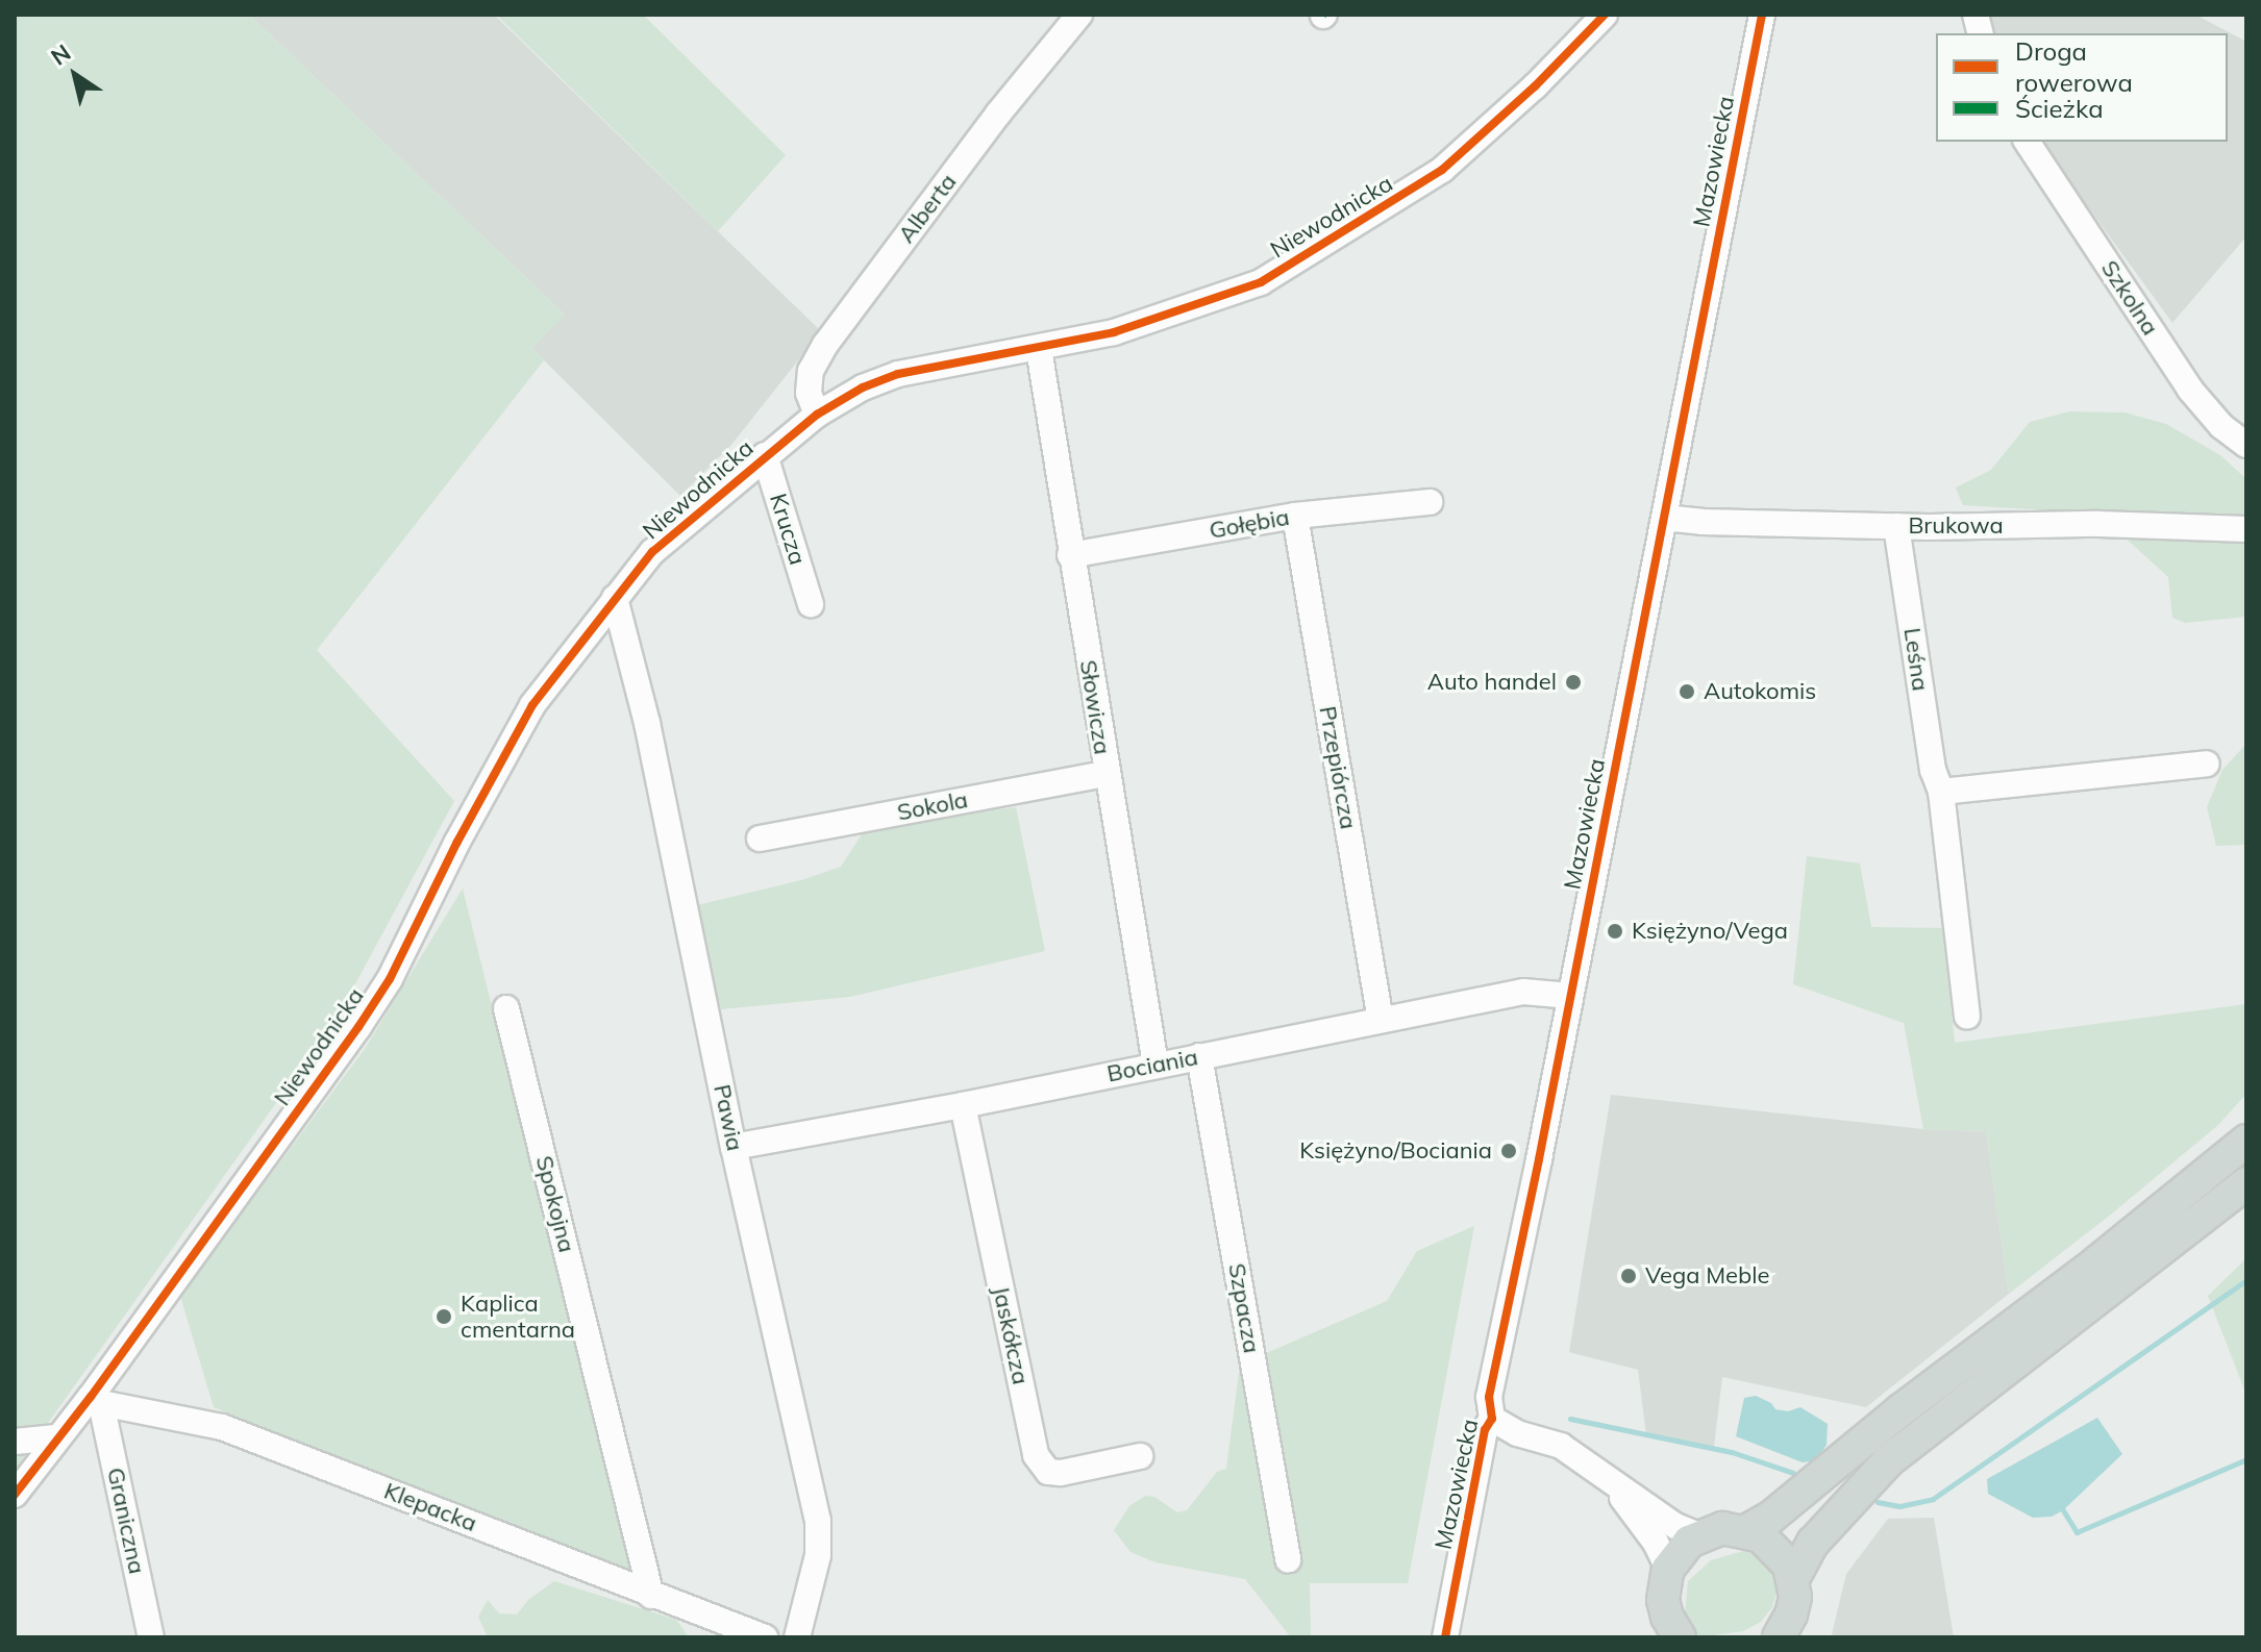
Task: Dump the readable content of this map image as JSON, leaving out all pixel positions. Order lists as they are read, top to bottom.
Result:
{
  "streets": {
    "street": [
      "Mazowiecka",
      "Alberta",
      "Niewodnicka",
      "Szkolna",
      "Gołębia",
      "Brukowa",
      "Krucza",
      "Leśna",
      "Słowicza",
      "Przepiórcza",
      "Sokola",
      "Bociania",
      "Pawia",
      "Spokojna",
      "Szpacza",
      "Jaskółcza",
      "Klepacka",
      "Graniczna"
    ]
  },
  "crossings": [
    ["Mazowiecka", "Brukowa"],
    ["Mazowiecka", "Bociania"],
    ["Alberta", "Niewodnicka"],
    ["Niewodnicka", "Krucza"],
    ["Niewodnicka", "Słowicza"],
    ["Niewodnicka", "Pawia"],
    ["Niewodnicka", "Klepacka"],
    ["Niewodnicka", "Graniczna"],
    ["Gołębia", "Słowicza"],
    ["Gołębia", "Przepiórcza"],
    ["Brukowa", "Leśna"],
    ["Słowicza", "Sokola"],
    ["Słowicza", "Bociania"],
    ["Przepiórcza", "Bociania"],
    ["Bociania", "Pawia"],
    ["Bociania", "Szpacza"],
    ["Bociania", "Jaskółcza"],
    ["Spokojna", "Klepacka"],
    ["Klepacka", "Graniczna"]
  ],
  "places": [
    "Auto handel",
    "Autokomis",
    "Księżyno/Vega",
    "Księżyno/Bociania",
    "Vega Meble",
    "Kaplica cmentarna"
  ],
  "legend": ["Droga rowerowa", "Ścieżka"],
  "north": "top left"
}
